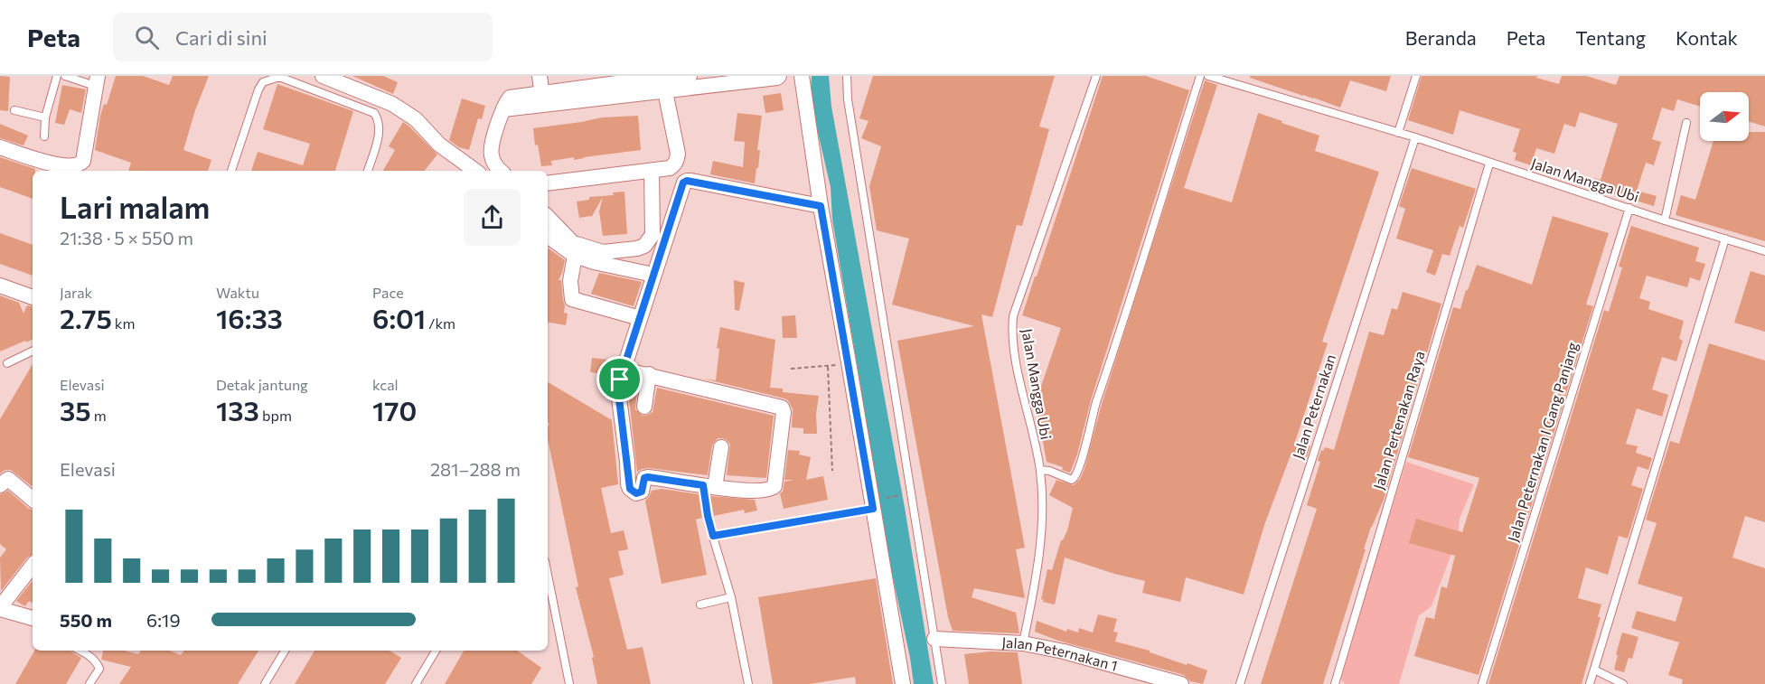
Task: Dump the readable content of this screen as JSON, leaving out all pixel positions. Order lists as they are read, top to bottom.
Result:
{
  "streets": {
    "street": ["Jalan Peternakan 1"],
    "lane": [
      "Jalan Mangga Ubi",
      "Jalan Peternakan",
      "Jalan Pertenakan Raya",
      "Jalan Peternakan I Gang Panjang"
    ]
  },
  "crossings": [
    ["Jalan Mangga Ubi", "Jalan Peternakan"],
    ["Jalan Mangga Ubi", "Jalan Pertenakan Raya"],
    ["Jalan Mangga Ubi", "Jalan Peternakan I Gang Panjang"],
    ["Jalan Mangga Ubi", "Jalan Peternakan 1"]
  ],
  "north": "right",
  "page": {
    "header": "Peta",
    "search": "Cari di sini",
    "nav": [
      "Beranda",
      "Peta",
      "Tentang",
      "Kontak"
    ],
    "heading": ["Lari malam", "21:38 · 5 × 550 m"],
    "stats": [
      ["Jarak", "2.75 km"],
      ["Waktu", "16:33"],
      ["Pace", "6:01 /km"],
      ["Elevasi", "35 m"],
      ["Detak jantung", "133 bpm"],
      ["kcal", "170"]
    ],
    "chart": ["Elevasi", "281–288 m"],
    "list": [
      {
        "name": "550 m",
        "note": "6:19"
      }
    ]
  }
}
